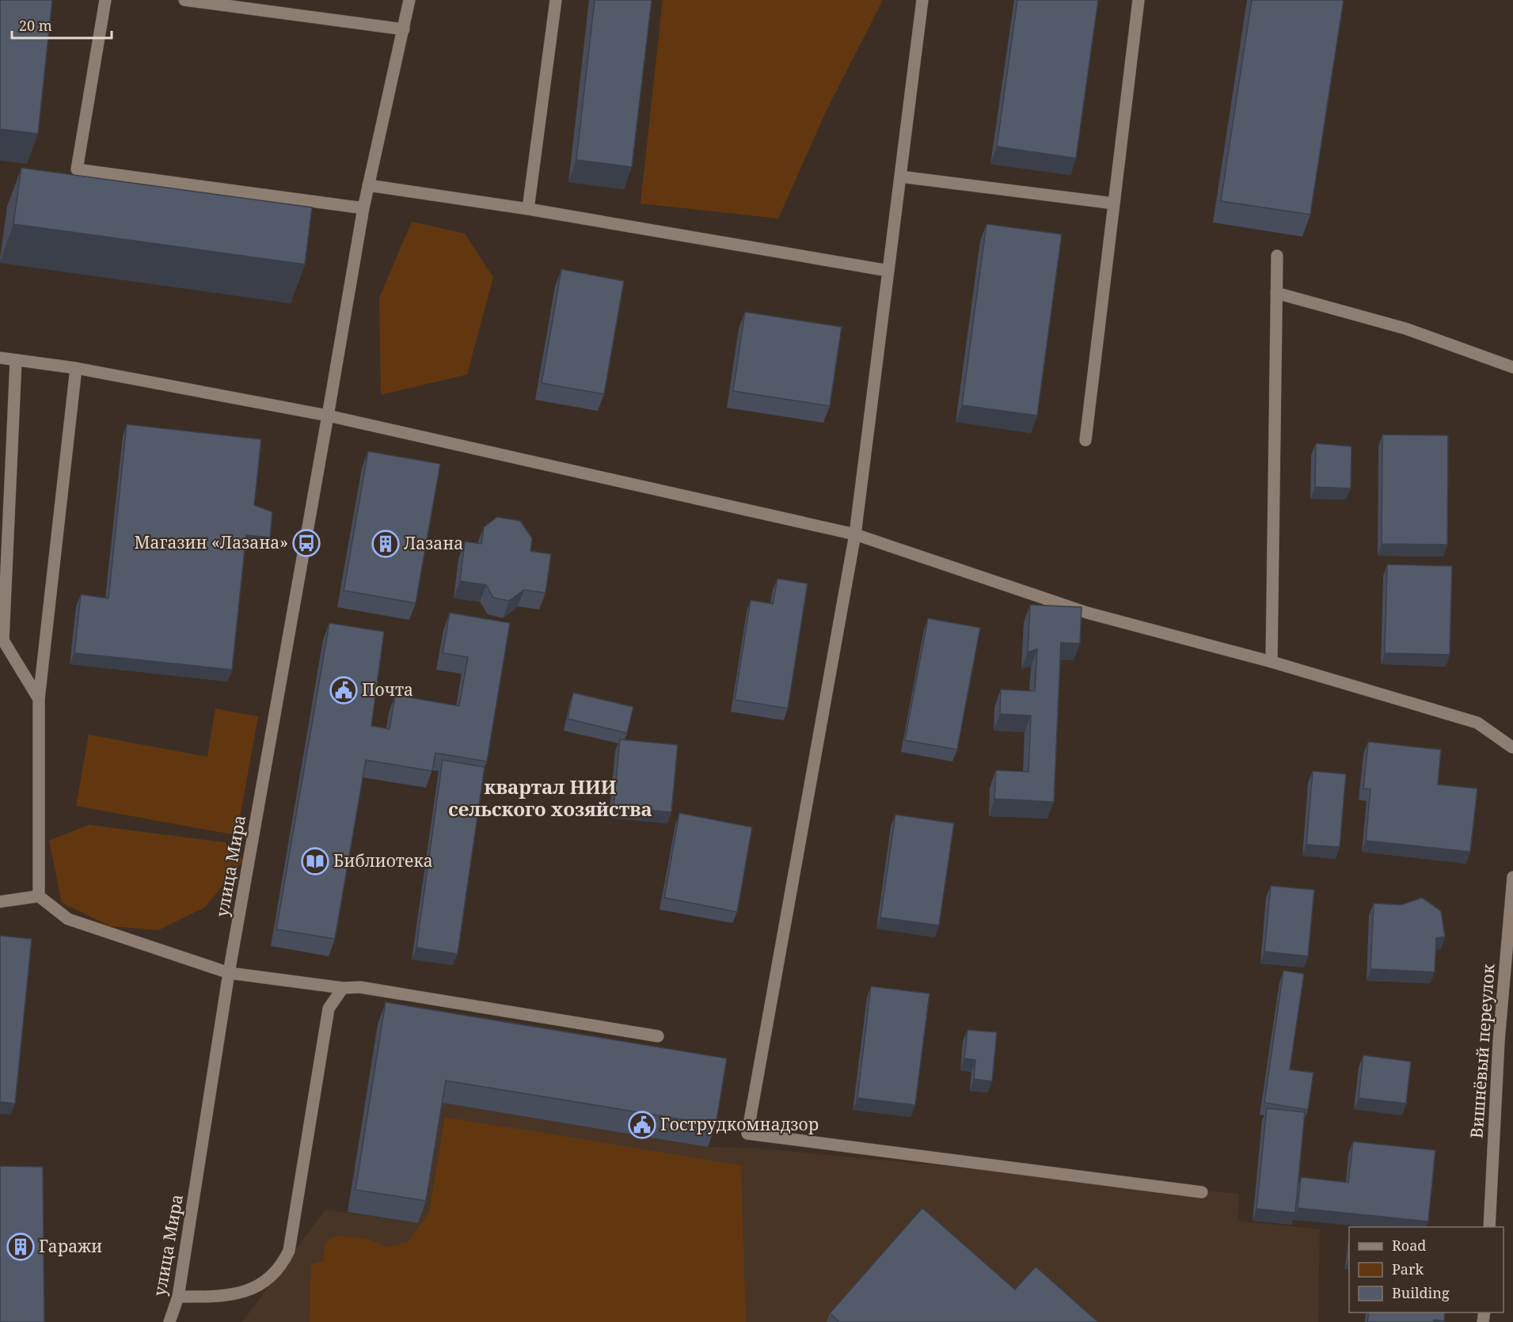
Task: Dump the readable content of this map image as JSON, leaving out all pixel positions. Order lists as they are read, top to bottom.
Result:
{
  "streets": {
    "street": ["улица Мира", "Вишнёвый переулок"]
  },
  "districts": ["квартал НИИ сельского хозяйства"],
  "places": {
    "bus stop": ["Магазин «Лазана»"],
    "building": ["Лазана", "Гаражи"],
    "public building": ["Почта", "Гострудкомнадзор"],
    "library": ["Библиотека"]
  },
  "legend": ["Road", "Park", "Building"],
  "scale_bar": "20 m"
}
